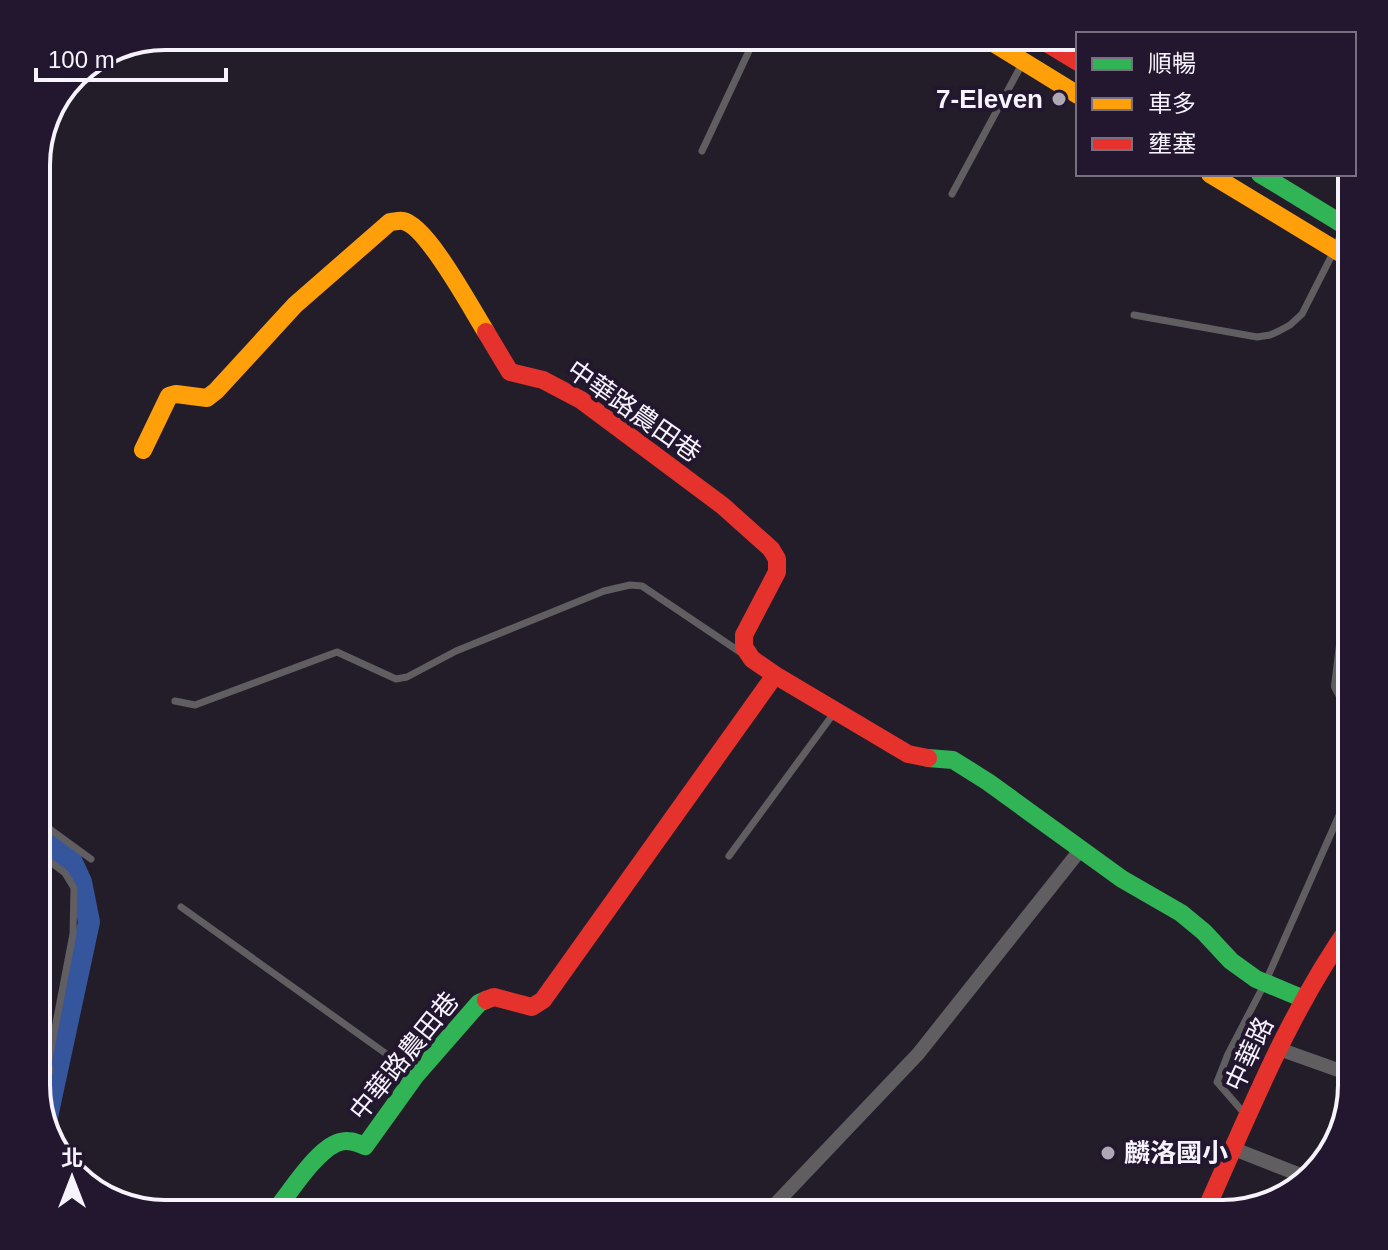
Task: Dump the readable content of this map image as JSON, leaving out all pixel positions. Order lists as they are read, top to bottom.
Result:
{
  "streets": {
    "street": ["中華路農田巷", "中華路"]
  },
  "places": ["7-Eleven", "麟洛國小"],
  "legend": ["順暢", "車多", "壅塞"],
  "scale_bar": "100 m",
  "north": "top"
}
